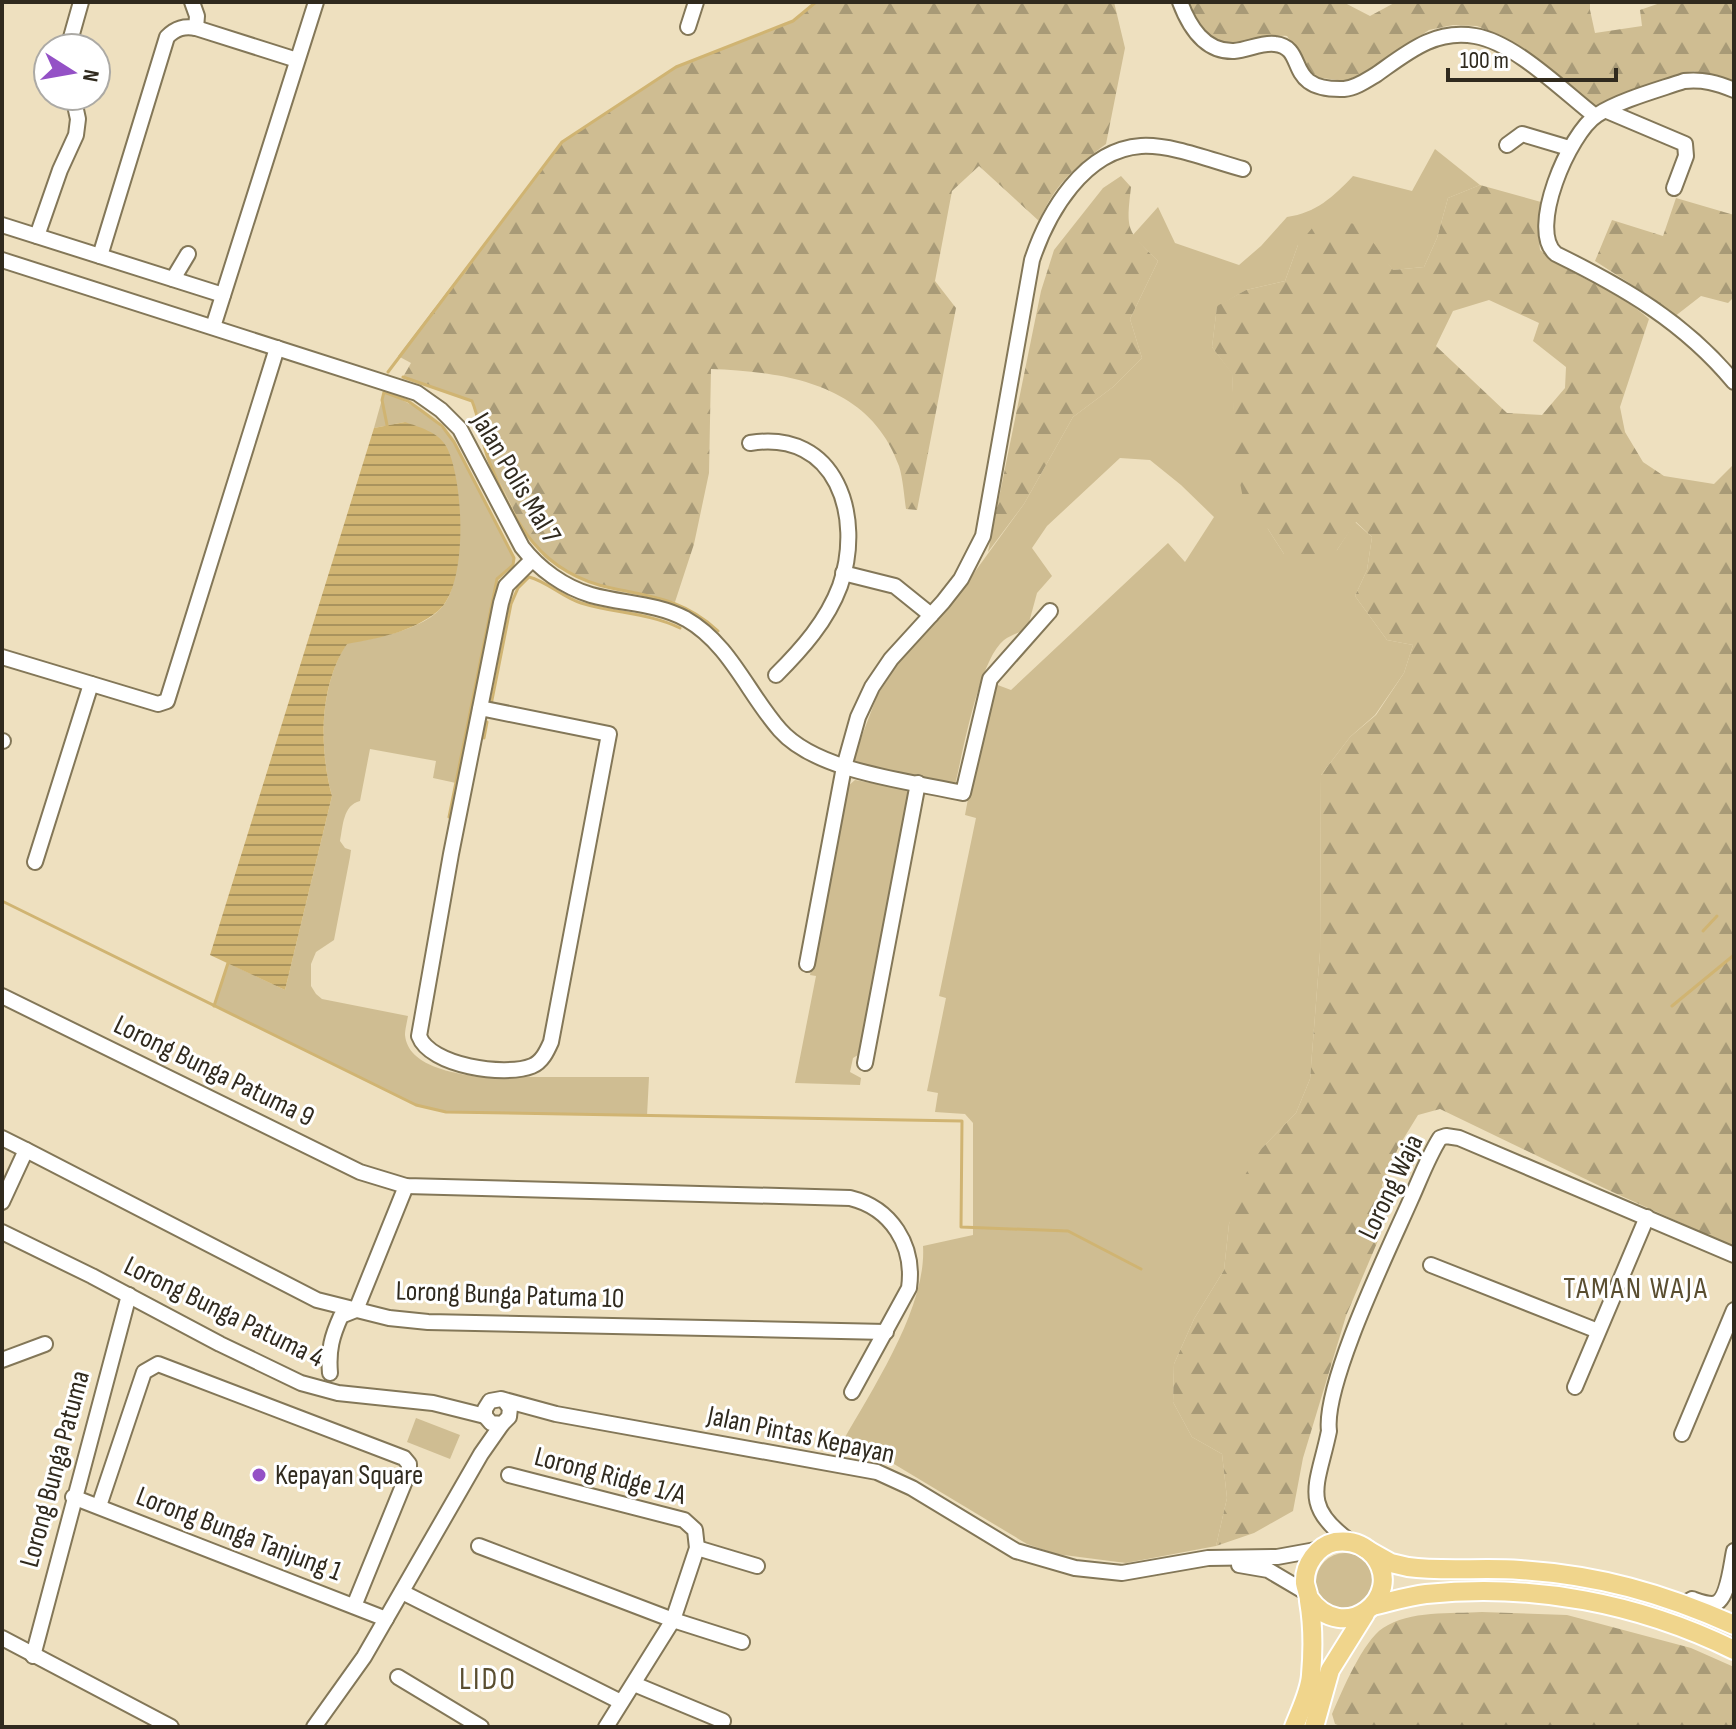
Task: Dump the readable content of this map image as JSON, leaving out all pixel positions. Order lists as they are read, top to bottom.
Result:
{
  "streets": {
    "street": [
      "Jalan Polis Mal 7",
      "Lorong Bunga Patuma 9",
      "Lorong Waja",
      "Lorong Bunga Patuma 10",
      "Lorong Bunga Patuma 4",
      "Jalan Pintas Kepayan",
      "Lorong Bunga Patuma",
      "Lorong Ridge 1/A",
      "Lorong Bunga Tanjung 1"
    ]
  },
  "crossings": [
    ["Lorong Bunga Patuma 9", "Lorong Bunga Patuma 10"],
    ["Lorong Waja", "Jalan Pintas Kepayan"],
    ["Lorong Bunga Patuma 4", "Lorong Bunga Patuma"],
    ["Lorong Bunga Patuma", "Lorong Bunga Tanjung 1"]
  ],
  "districts": ["TAMAN WAJA", "LIDO"],
  "places": ["Kepayan Square"],
  "scale_bar": "100 m",
  "north": "right"
}
